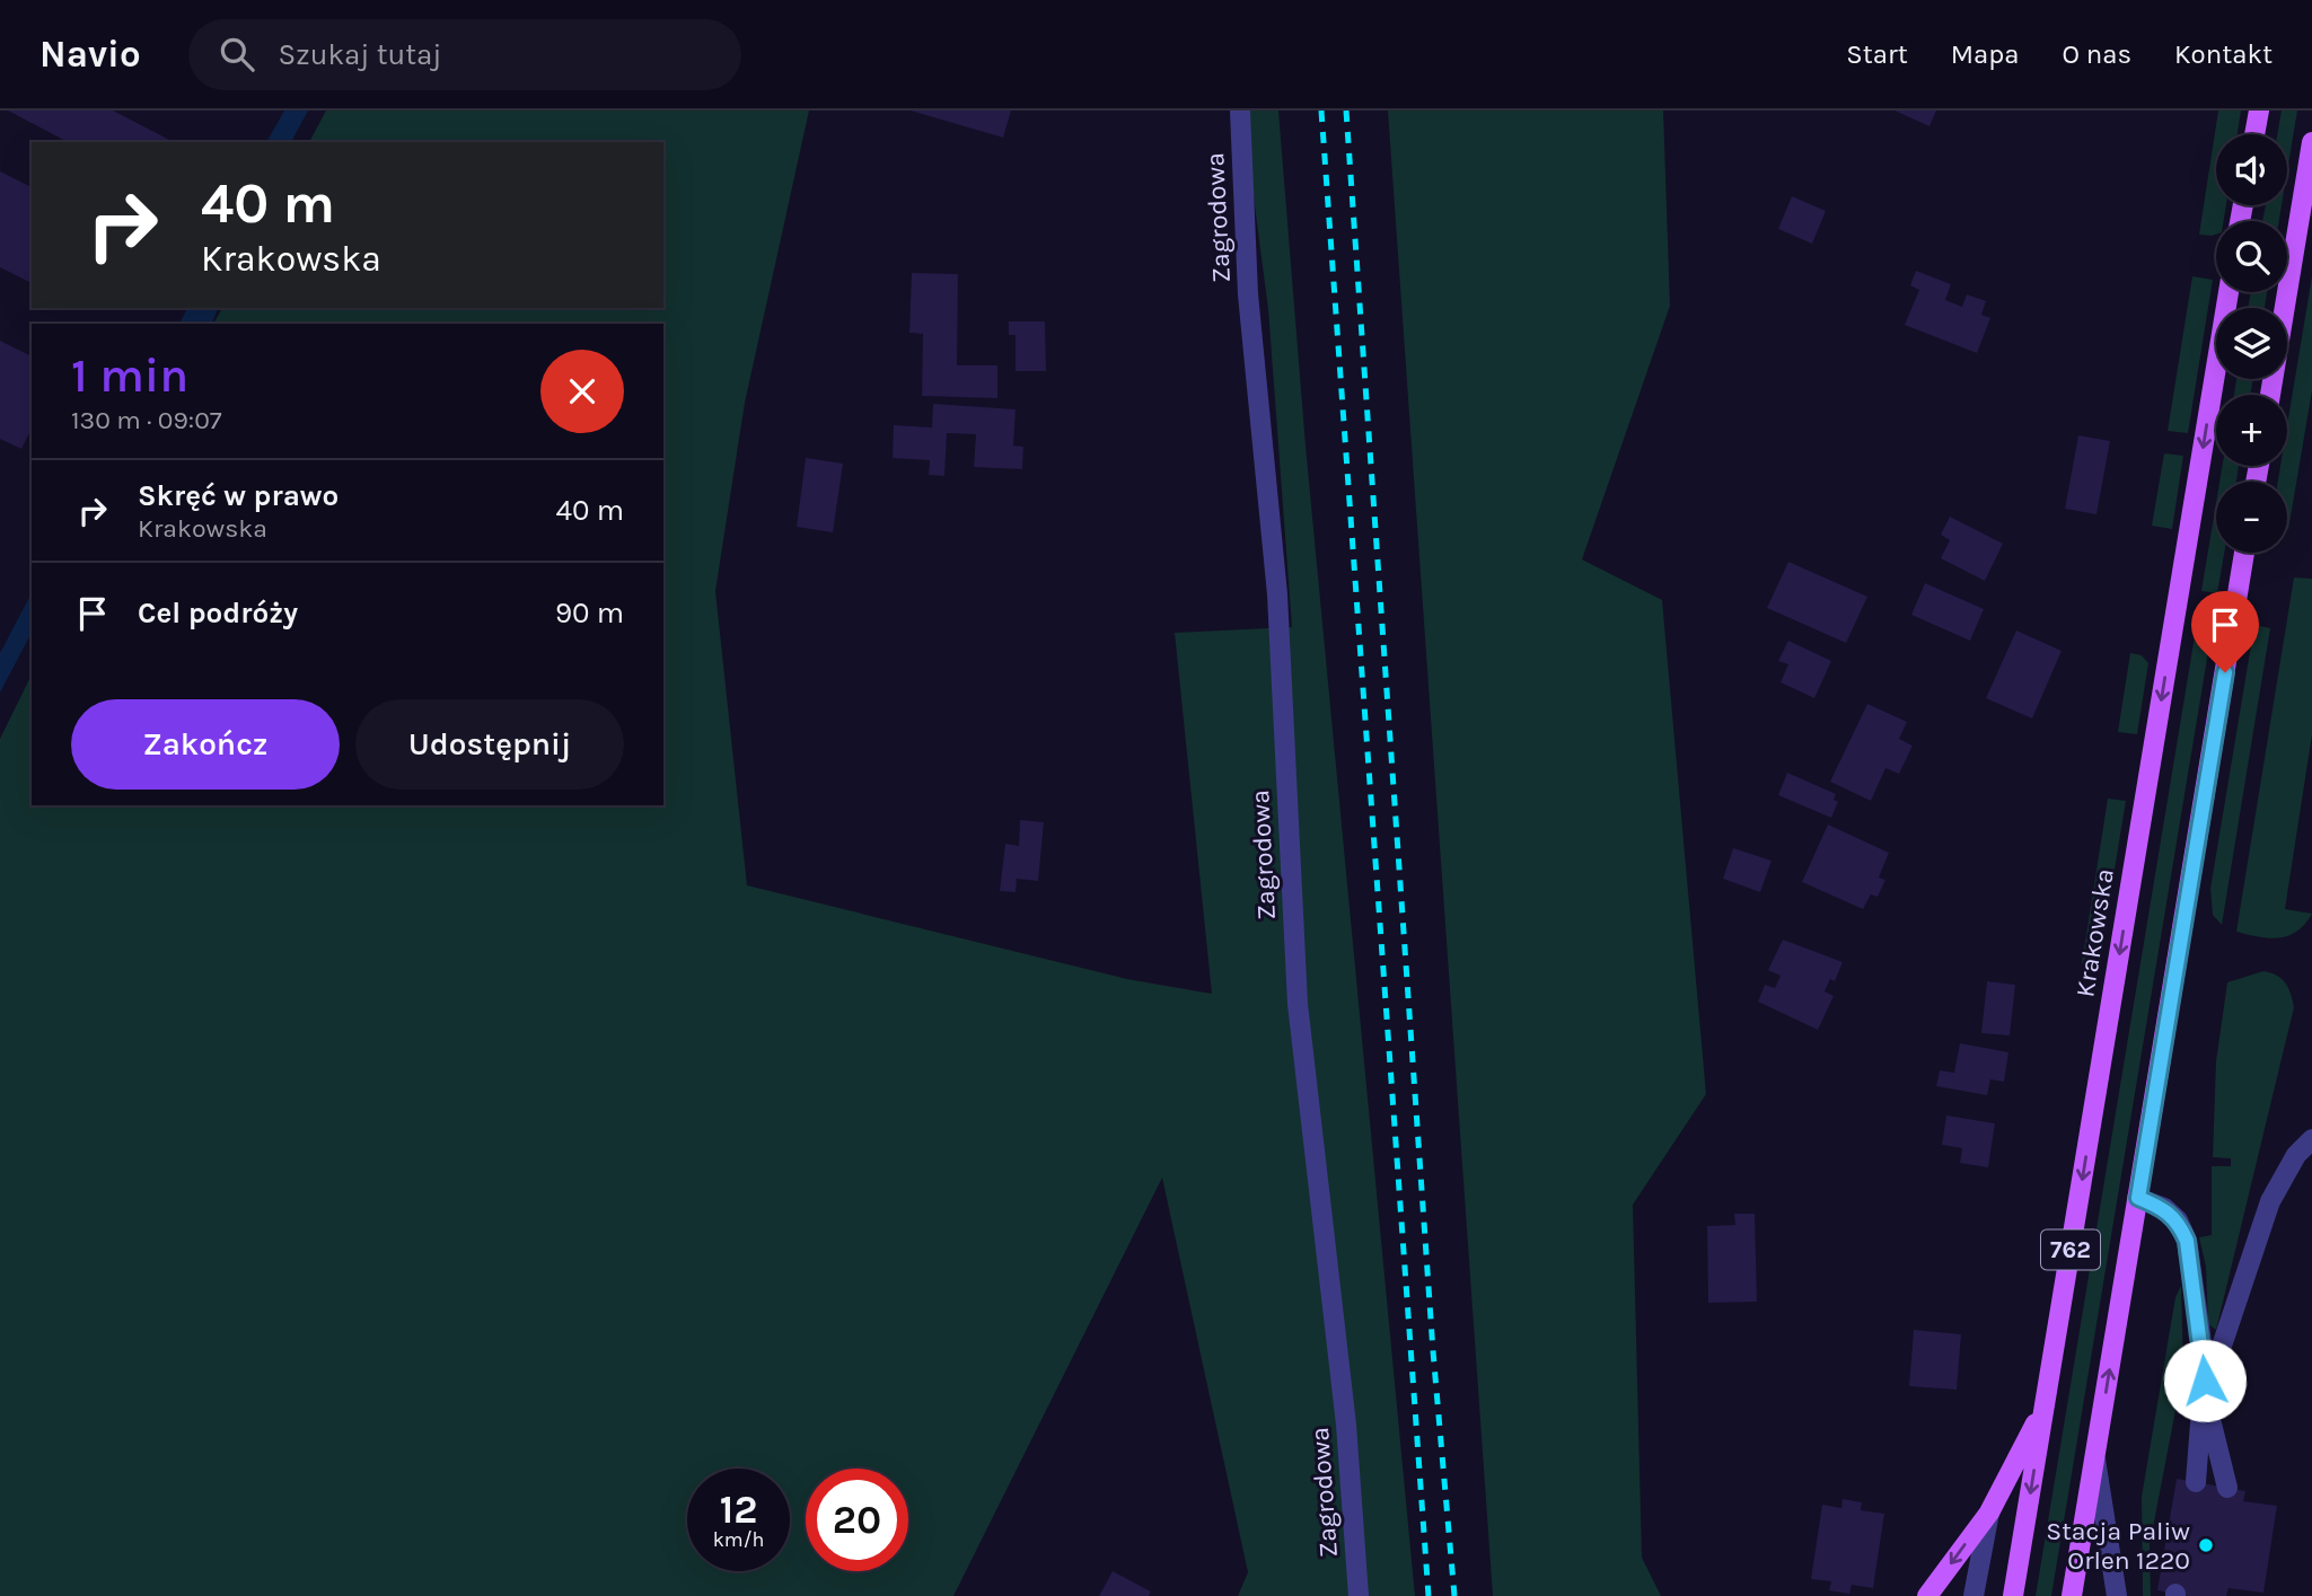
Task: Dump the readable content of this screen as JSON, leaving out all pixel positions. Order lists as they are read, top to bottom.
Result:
{
  "streets": {
    "main road": ["Krakowska", "762"],
    "street": ["Zagrodowa"]
  },
  "places": ["Stacja Paliw Orlen 1220"],
  "page": {
    "header": "Navio",
    "search": "Szukaj tutaj",
    "nav": [
      "Start",
      "Mapa",
      "O nas",
      "Kontakt"
    ],
    "map_buttons": ["+", "−"],
    "turn": ["40 m", "Krakowska"],
    "heading": ["1 min", "130 m · 09:07"],
    "list": [
      {
        "name": "Skręć w prawo",
        "note": "Krakowska",
        "value": "40 m"
      },
      {
        "name": "Cel podróży",
        "value": "90 m"
      }
    ],
    "buttons": ["Zakończ", "Udostępnij"],
    "speed": "12 km/h",
    "limit": "20"
  }
}
